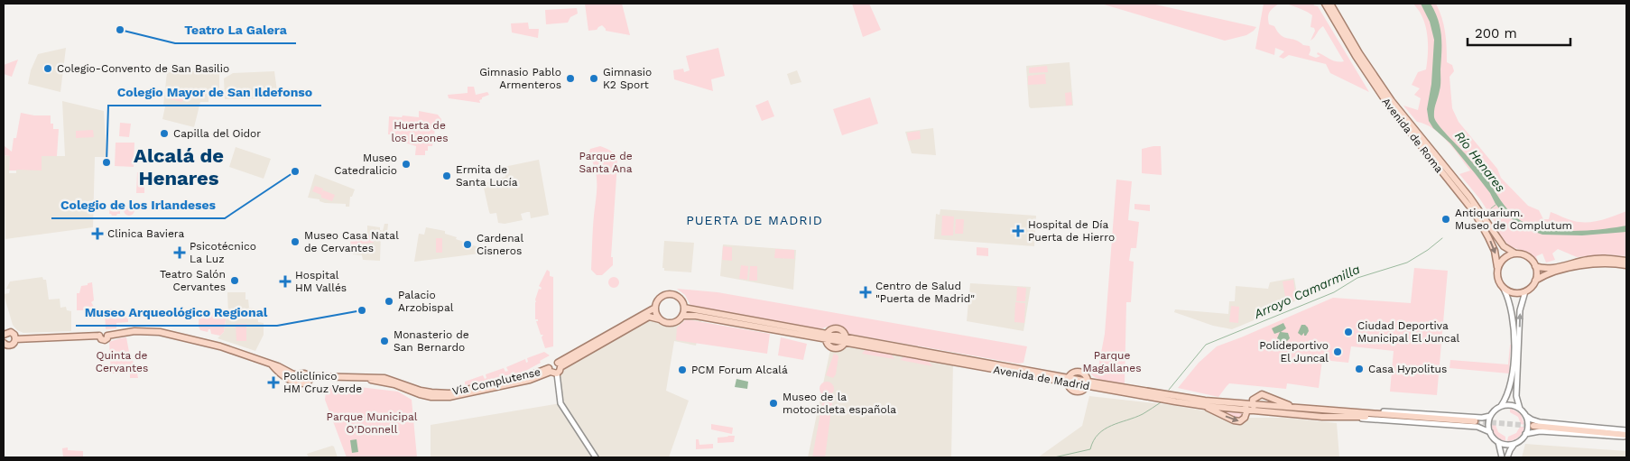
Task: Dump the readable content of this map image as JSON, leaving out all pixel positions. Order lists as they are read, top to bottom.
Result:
{
  "streets": {
    "main road": ["Avenida de Roma", "Avenida de Madrid", "Vía Complutense"]
  },
  "districts": ["Alcalá de Henares", "PUERTA DE MADRID"],
  "water": ["Río Henares", "Arroyo Camarmilla"],
  "parks": [
    "Huerta de los Leones",
    "Parque de Santa Ana",
    "Quinta de Cervantes",
    "Parque Magallanes",
    "Parque Municipal O'Donnell"
  ],
  "places": {
    "other": [
      "Teatro La Galera",
      "Colegio-Convento de San Basilio",
      "Gimnasio Pablo Armenteros",
      "Gimnasio K2 Sport",
      "Capilla del Oidor",
      "Colegio Mayor de San Ildefonso",
      "Museo Catedralicio",
      "Colegio de los Irlandeses",
      "Ermita de Santa Lucía",
      "Antiquarium. Museo de Complutum",
      "Museo Casa Natal de Cervantes",
      "Cardenal Cisneros",
      "Teatro Salón Cervantes",
      "Palacio Arzobispal",
      "Museo Arqueológico Regional",
      "Ciudad Deportiva Municipal El Juncal",
      "Monasterio de San Bernardo",
      "Polideportivo El Juncal",
      "Casa Hypolitus",
      "PCM Forum Alcalá",
      "Museo de la motocicleta española"
    ],
    "health": [
      "Hospital de Día Puerta de Hierro",
      "Clinica Baviera",
      "Psicotécnico La Luz",
      "Hospital HM Vallés",
      "Centro de Salud \"Puerta de Madrid\"",
      "Policlínico HM Cruz Verde"
    ]
  },
  "scale_bar": "200 m"
}
